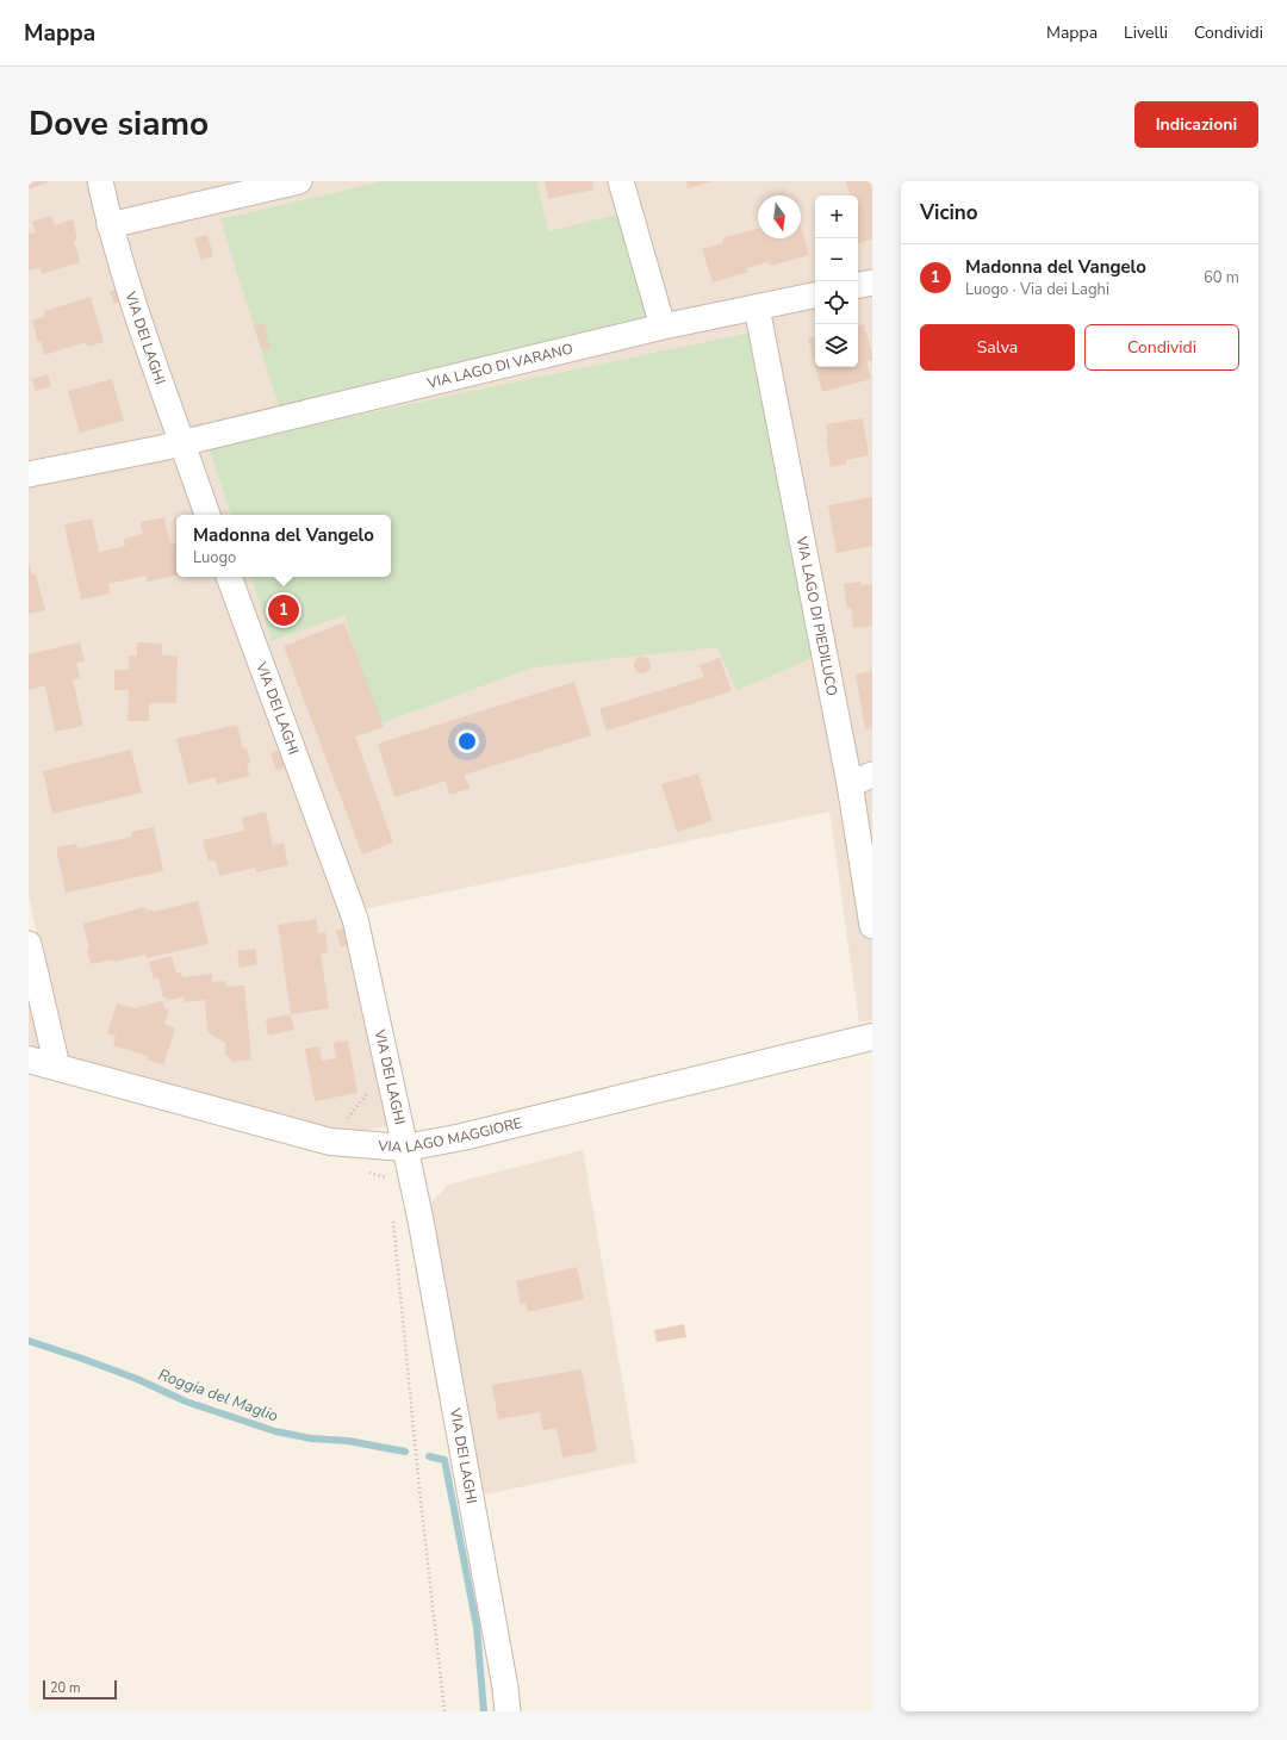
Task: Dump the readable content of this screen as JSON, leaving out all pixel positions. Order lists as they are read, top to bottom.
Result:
{
  "streets": {
    "street": [
      "VIA DEI LAGHI",
      "VIA LAGO DI VARANO",
      "VIA LAGO DI PIEDILUCO",
      "VIA LAGO MAGGIORE"
    ]
  },
  "crossings": [
    ["VIA DEI LAGHI", "VIA LAGO DI VARANO"],
    ["VIA DEI LAGHI", "VIA LAGO MAGGIORE"],
    ["VIA LAGO DI VARANO", "VIA LAGO DI PIEDILUCO"]
  ],
  "water": ["Roggia del Maglio"],
  "scale_bar": "20 m",
  "north": "bottom",
  "page": {
    "header": "Mappa",
    "nav": ["Mappa", "Livelli", "Condividi"],
    "title": "Dove siamo",
    "buttons": [
      "Indicazioni",
      ["Salva", "Condividi"]
    ],
    "heading": "Vicino",
    "map_buttons": ["+", "−"],
    "list": [
      {
        "mark": "1",
        "name": "Madonna del Vangelo",
        "note": "Luogo · Via dei Laghi",
        "value": "60 m"
      }
    ],
    "popup": ["Madonna del Vangelo", "Luogo"],
    "pins": "1",
    "scale": "20 m"
  }
}
